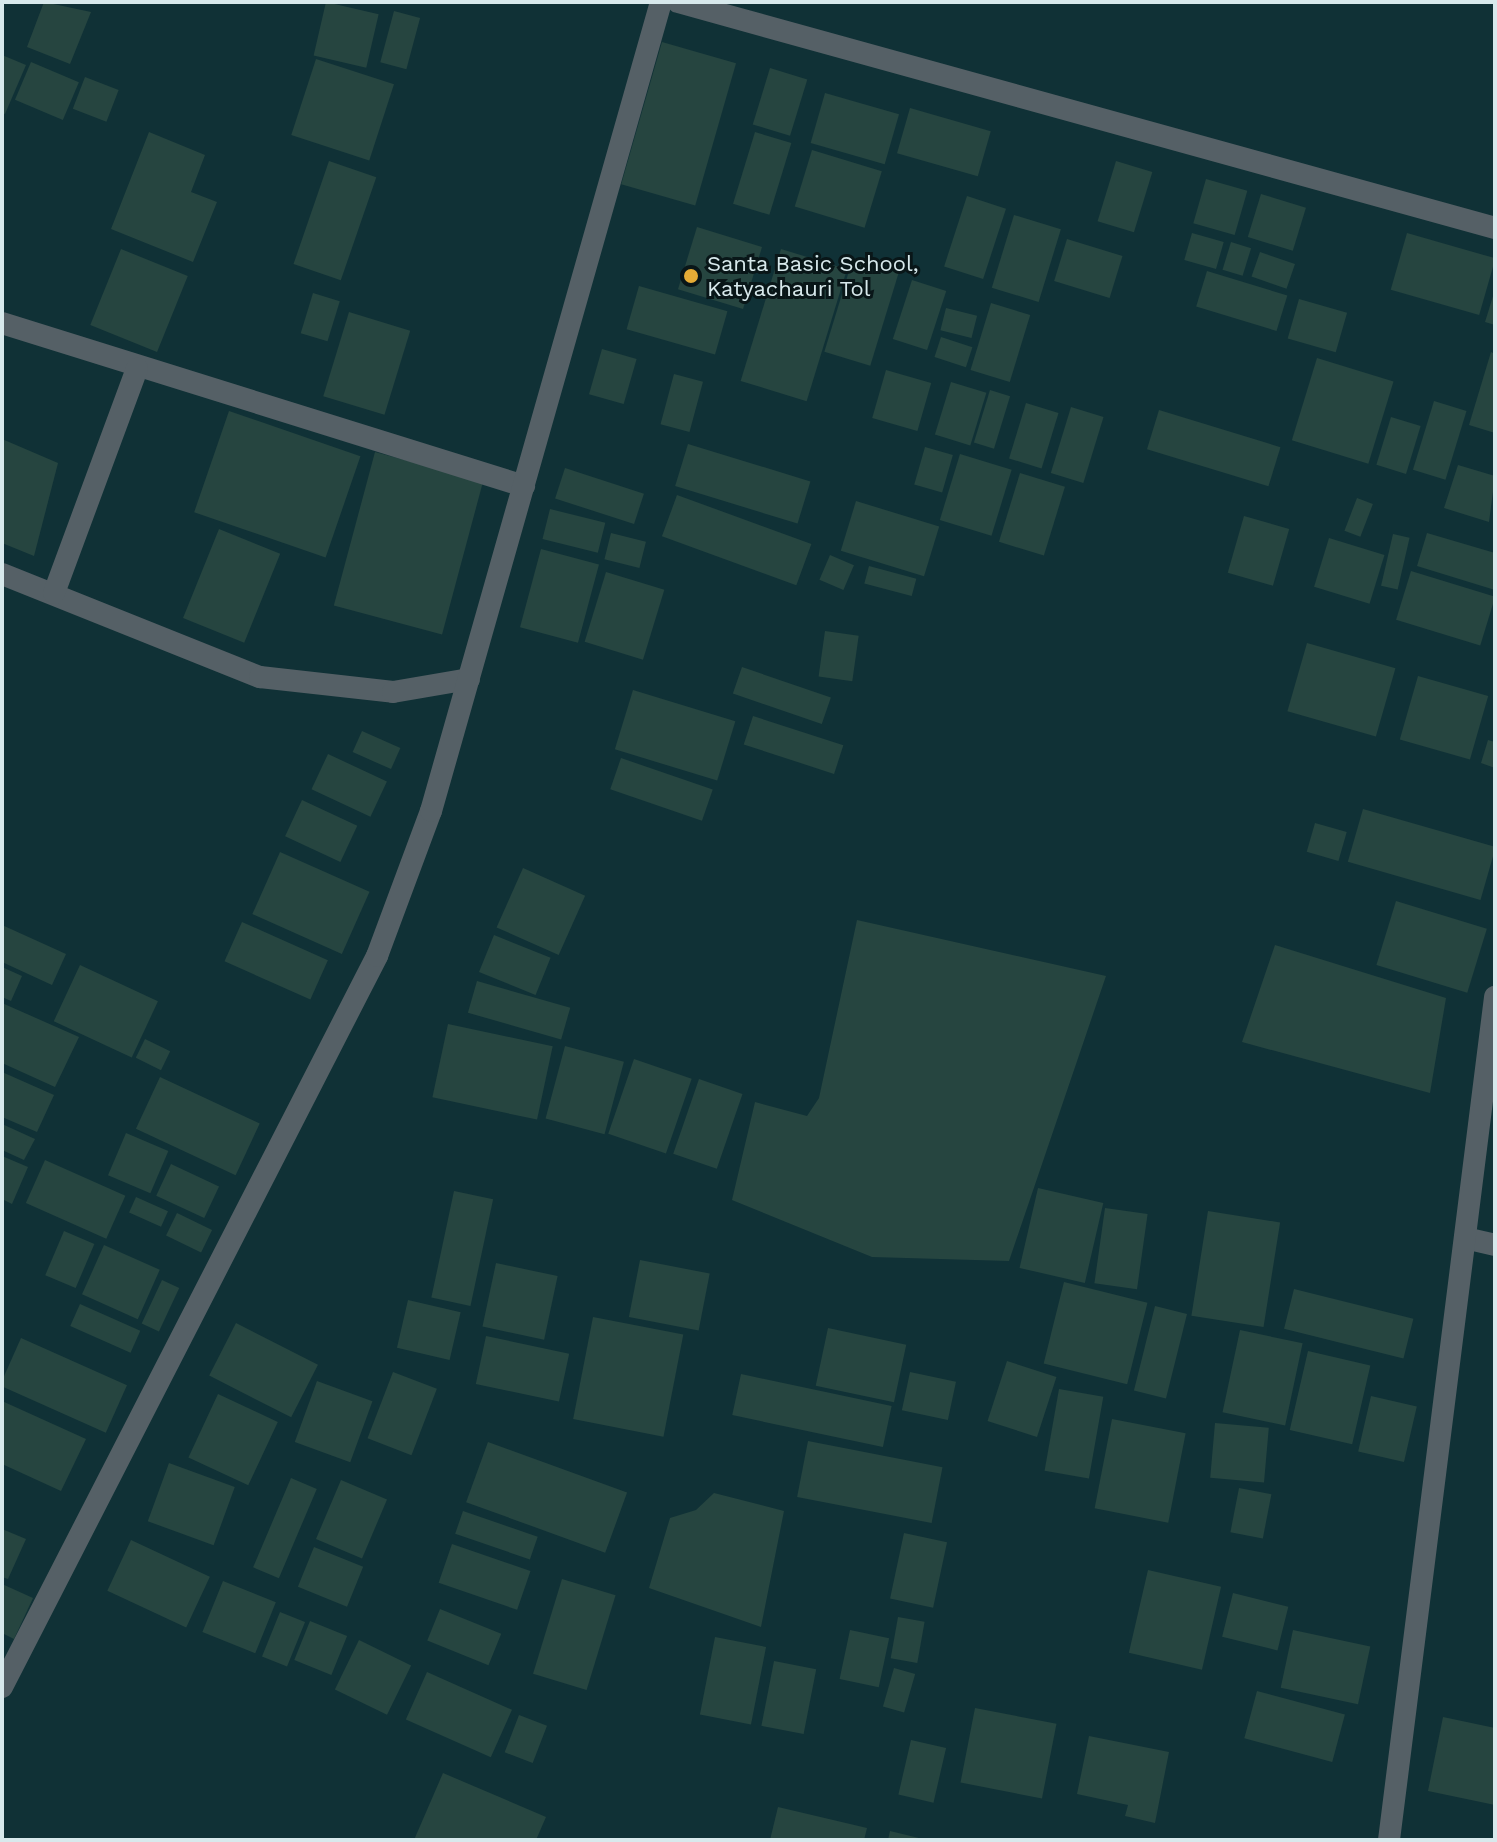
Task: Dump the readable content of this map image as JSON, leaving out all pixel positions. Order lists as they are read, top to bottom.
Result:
{
  "places": ["Santa Basic School, Katyachauri Tol"]
}
